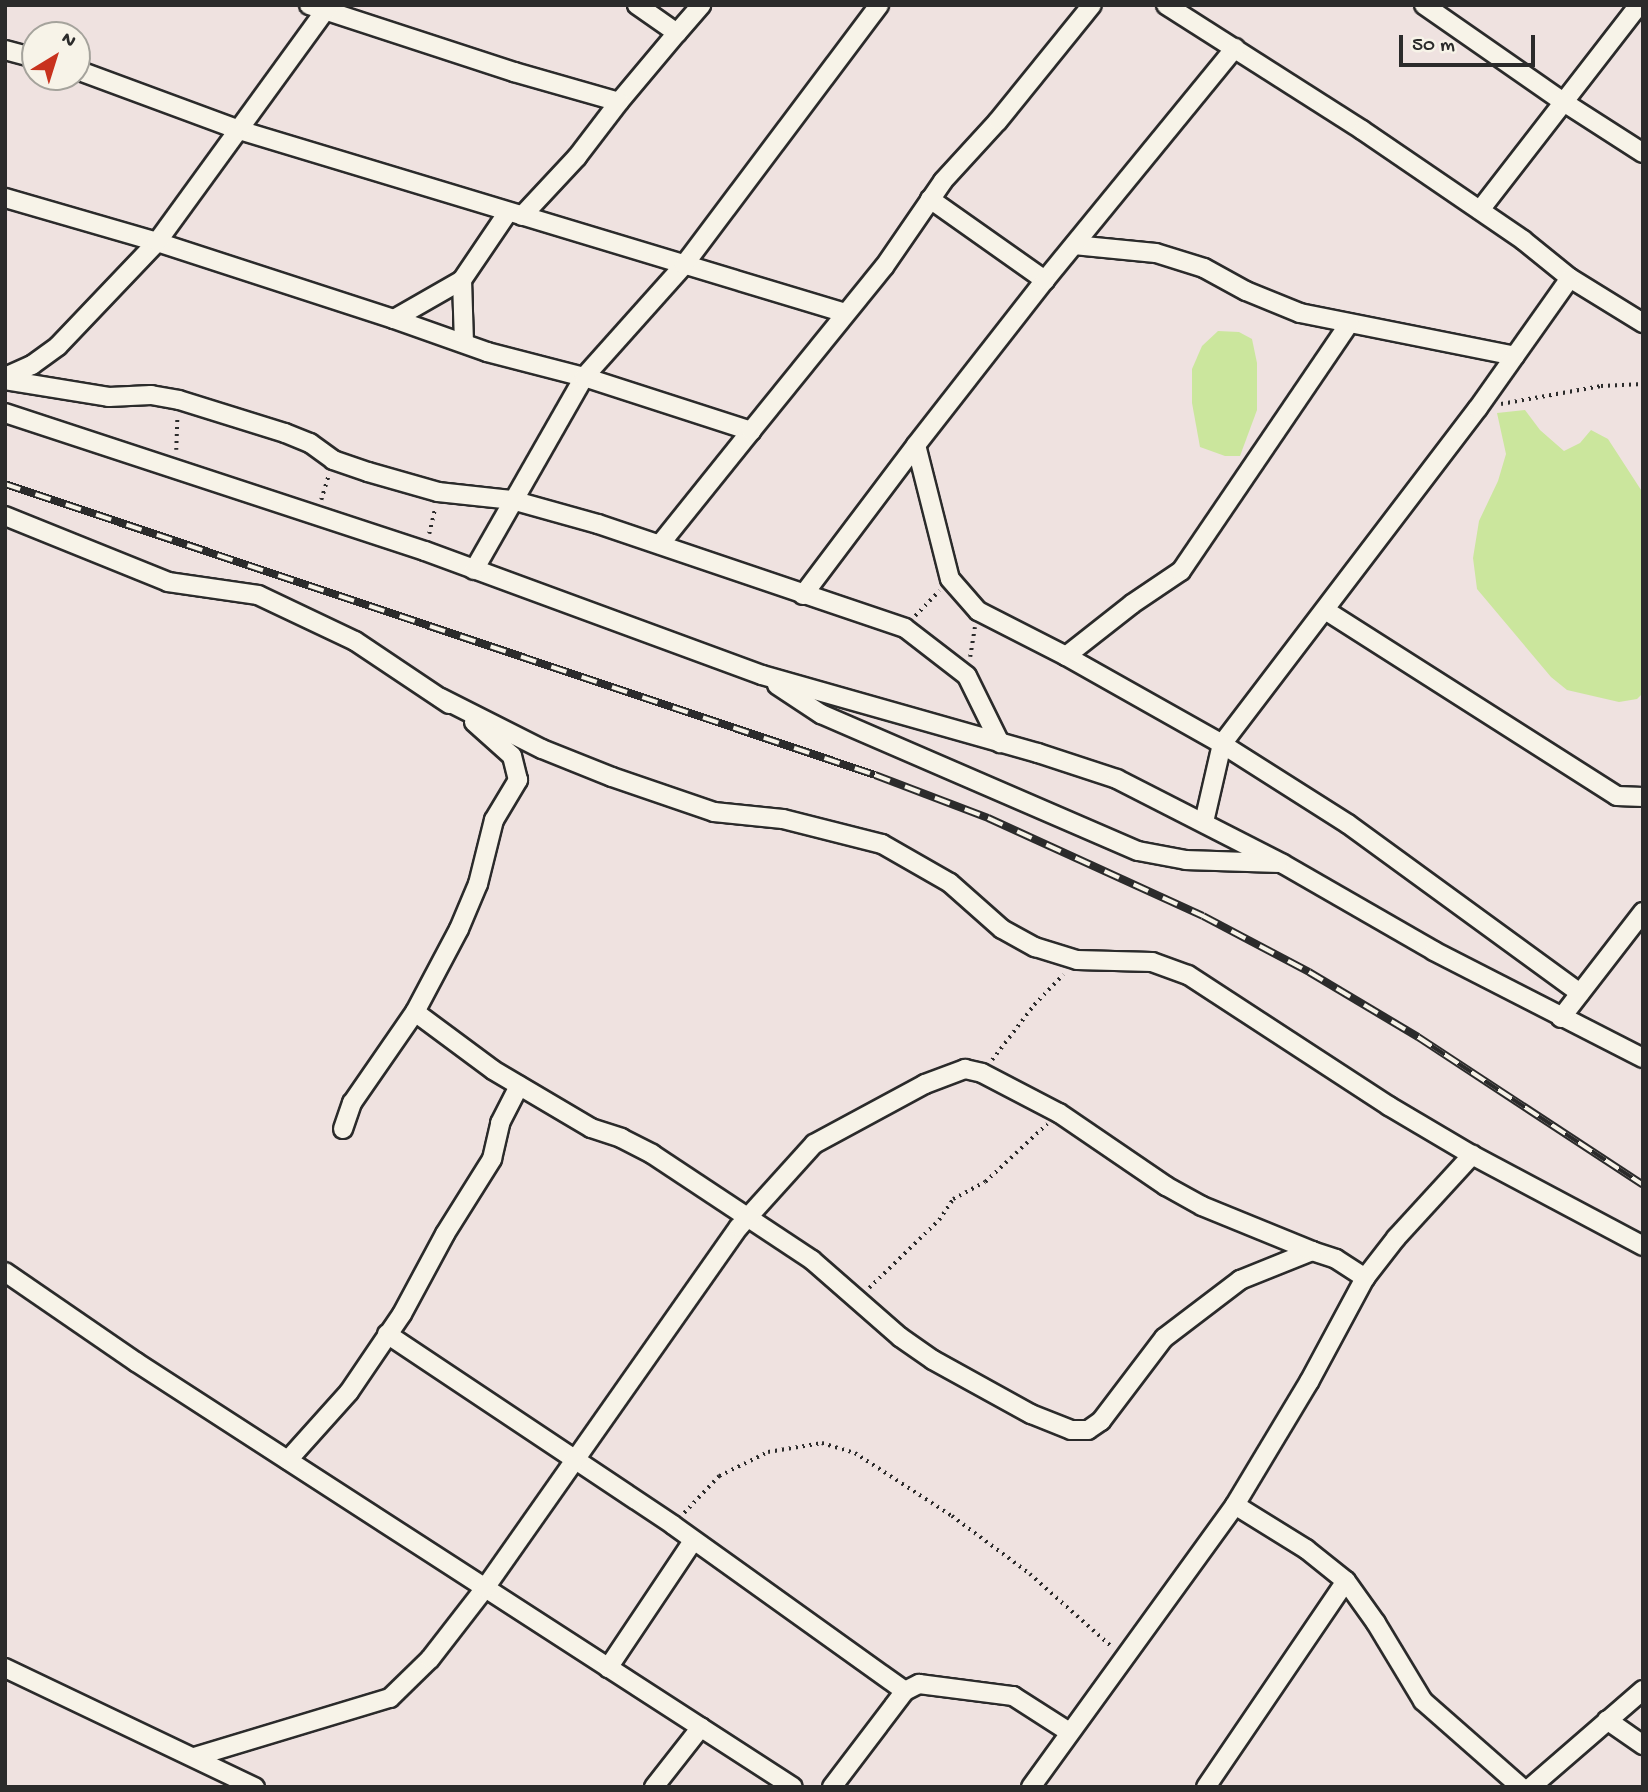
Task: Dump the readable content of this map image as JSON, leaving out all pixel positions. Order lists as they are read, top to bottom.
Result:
{
  "scale_bar": "50 m",
  "north": "top right"
}
